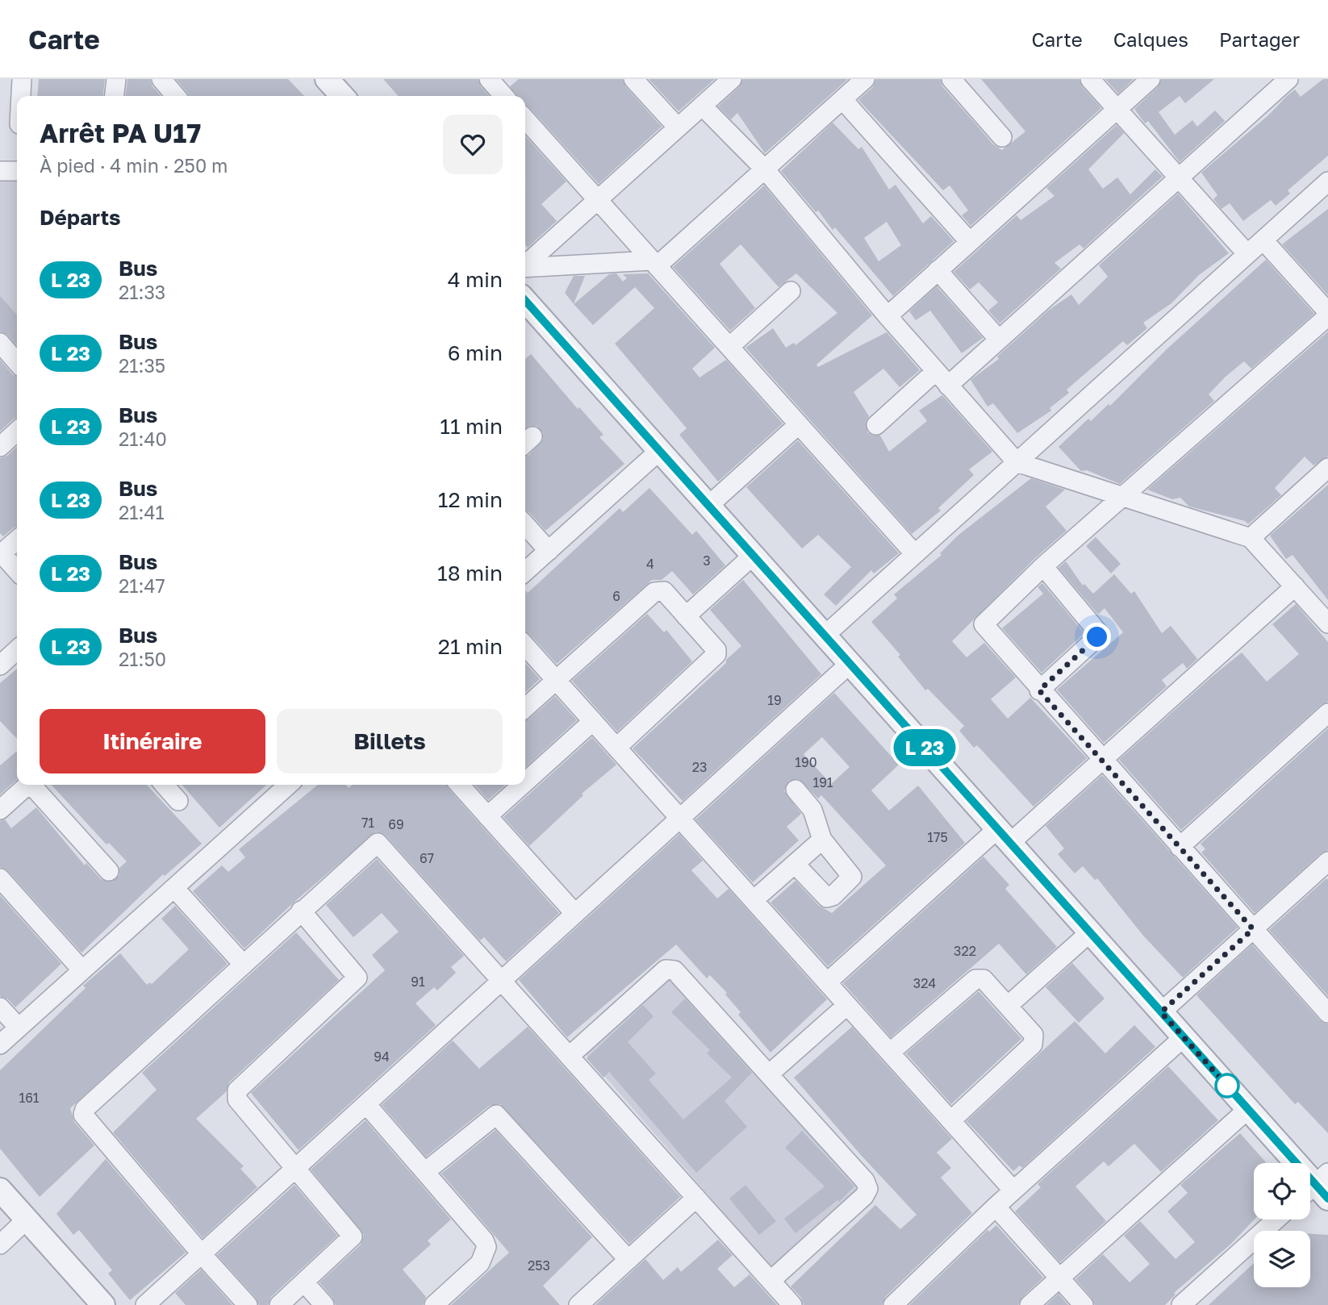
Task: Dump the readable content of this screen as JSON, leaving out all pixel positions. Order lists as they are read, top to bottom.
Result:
{
  "house_numbers": [
    "3",
    "4",
    "6",
    "19",
    "190",
    "23",
    "191",
    "71",
    "69",
    "175",
    "67",
    "322",
    "91",
    "324",
    "94",
    "161",
    "253"
  ],
  "page": {
    "header": "Carte",
    "nav": ["Carte", "Calques", "Partager"],
    "on_map": "L 23",
    "heading": [
      ["Arrêt PA U17", "À pied · 4 min · 250 m"],
      "Départs"
    ],
    "list": [
      {
        "mark": "L 23",
        "name": "Bus",
        "note": "21:33",
        "value": "4 min"
      },
      {
        "mark": "L 23",
        "name": "Bus",
        "note": "21:35",
        "value": "6 min"
      },
      {
        "mark": "L 23",
        "name": "Bus",
        "note": "21:40",
        "value": "11 min"
      },
      {
        "mark": "L 23",
        "name": "Bus",
        "note": "21:41",
        "value": "12 min"
      },
      {
        "mark": "L 23",
        "name": "Bus",
        "note": "21:47",
        "value": "18 min"
      },
      {
        "mark": "L 23",
        "name": "Bus",
        "note": "21:50",
        "value": "21 min"
      }
    ],
    "buttons": ["Itinéraire", "Billets"]
  }
}
